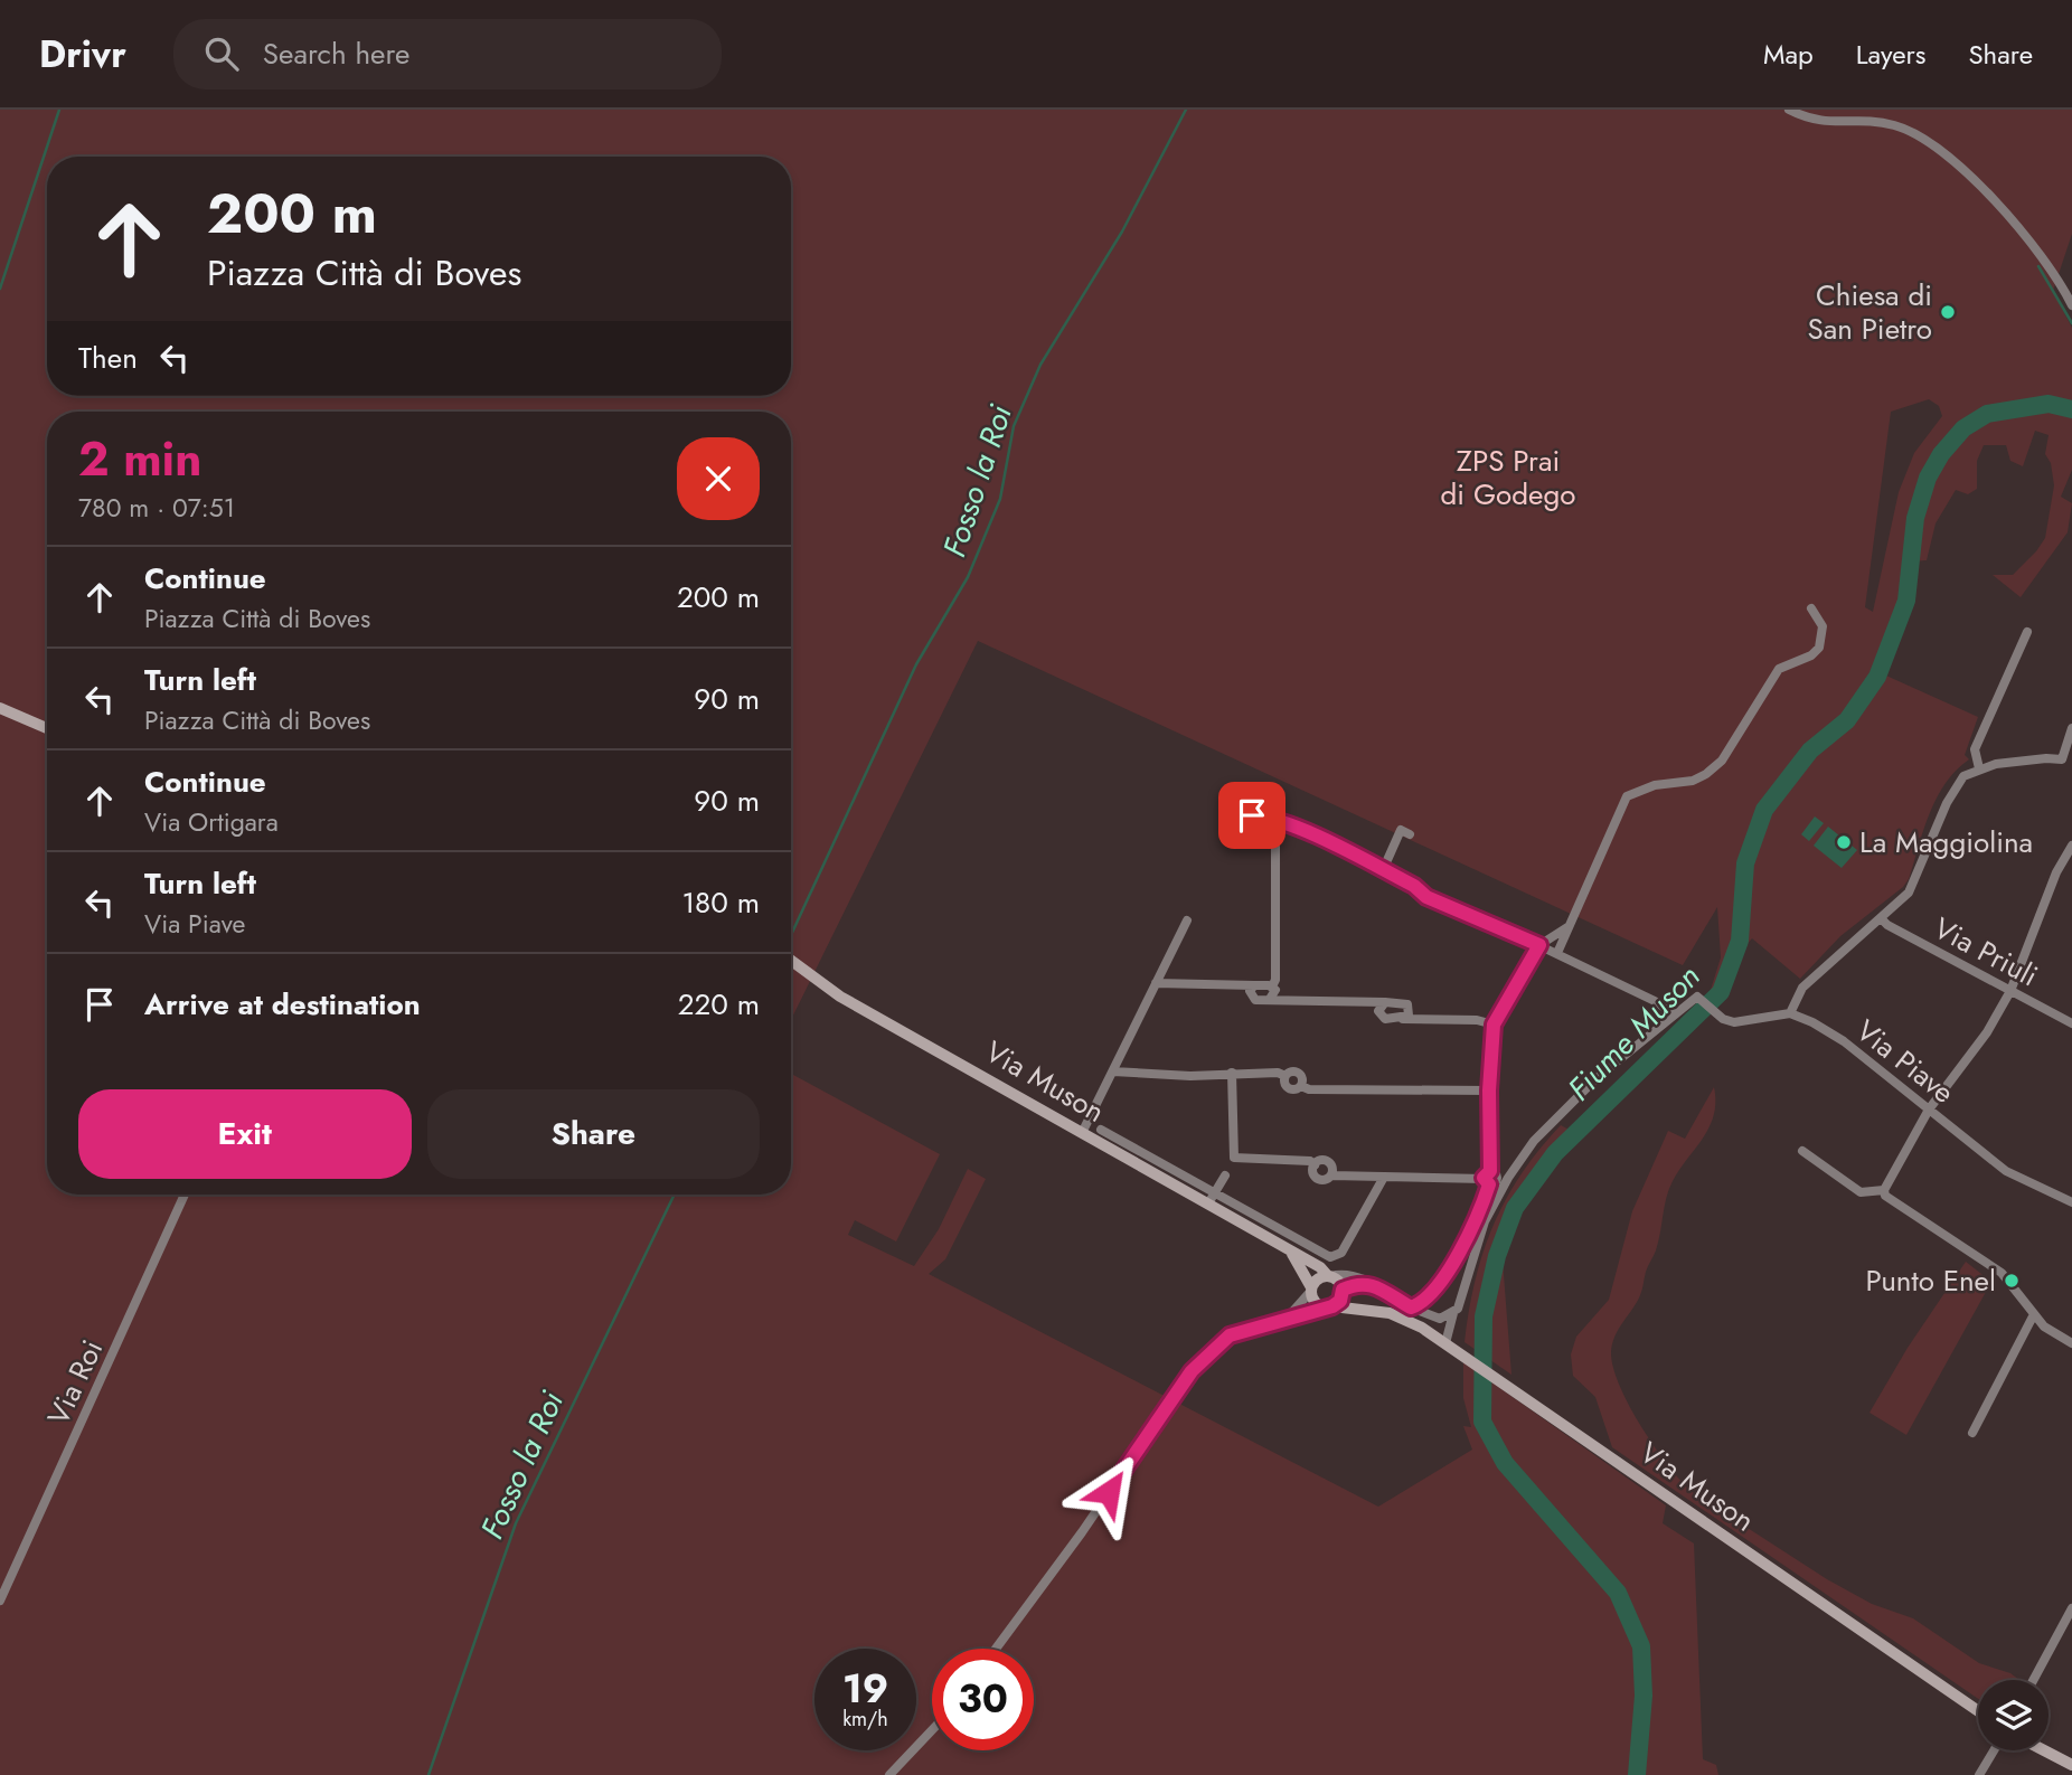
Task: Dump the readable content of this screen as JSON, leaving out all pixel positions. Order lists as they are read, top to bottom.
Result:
{
  "streets": {
    "main road": ["Via Muson"],
    "street": ["Via Priuli", "Via Piave", "Via Roi"]
  },
  "water": ["Fosso la Roi", "Fiume Muson"],
  "parks": ["ZPS Prai di Godego"],
  "places": ["Chiesa di San Pietro", "La Maggiolina", "Punto Enel"],
  "page": {
    "header": "Drivr",
    "search": "Search here",
    "nav": ["Map", "Layers", "Share"],
    "turn": ["200 m", "Piazza Città di Boves"],
    "then": "Then",
    "heading": ["2 min", "780 m · 07:51"],
    "list": [
      {
        "name": "Continue",
        "note": "Piazza Città di Boves",
        "value": "200 m"
      },
      {
        "name": "Turn left",
        "note": "Piazza Città di Boves",
        "value": "90 m"
      },
      {
        "name": "Continue",
        "note": "Via Ortigara",
        "value": "90 m"
      },
      {
        "name": "Turn left",
        "note": "Via Piave",
        "value": "180 m"
      },
      {
        "name": "Arrive at destination",
        "value": "220 m"
      }
    ],
    "buttons": ["Exit", "Share"],
    "speed": "19 km/h",
    "limit": "30"
  }
}
